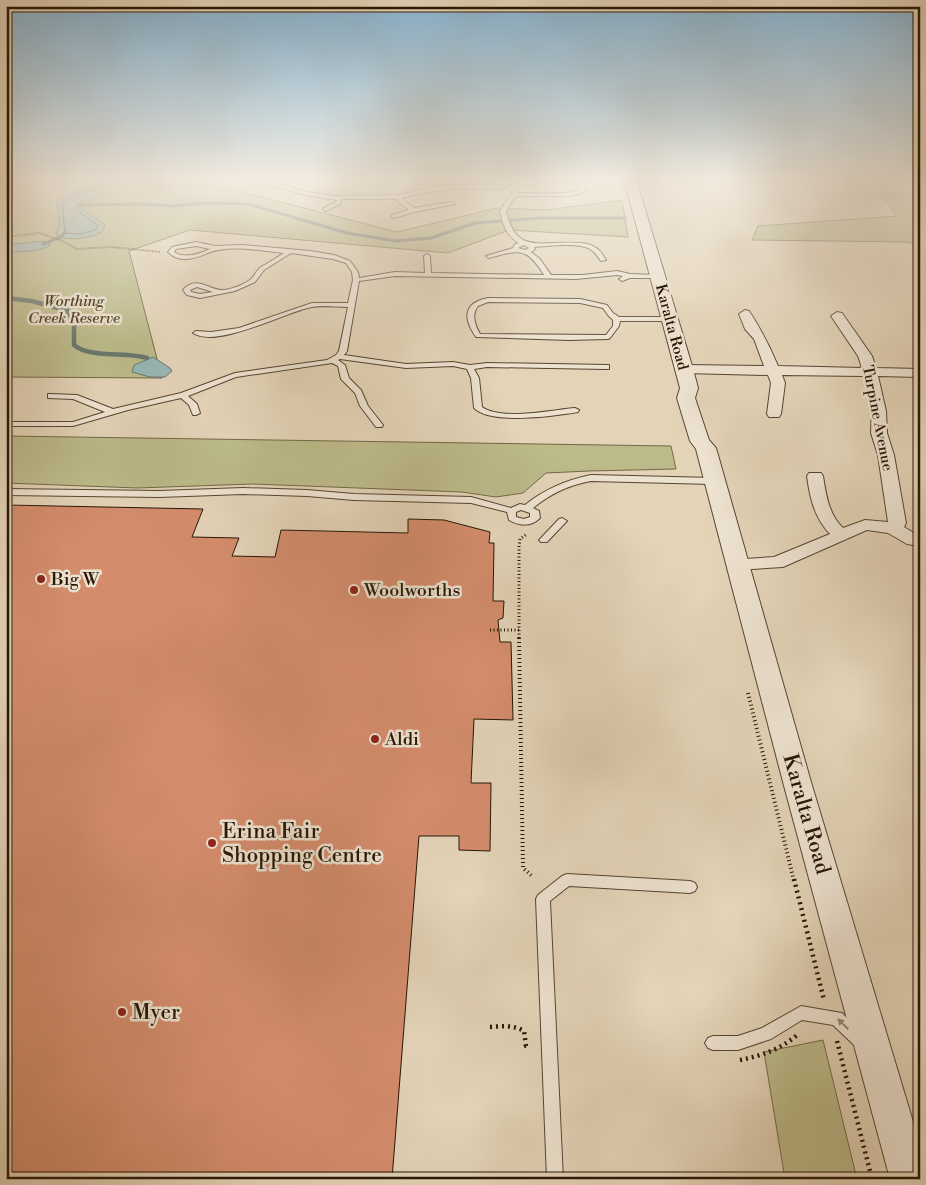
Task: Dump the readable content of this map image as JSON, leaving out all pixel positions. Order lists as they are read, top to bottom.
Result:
{
  "streets": {
    "street": ["Karalta Road", "Turpine Avenue"]
  },
  "parks": ["Worthing Creek Reserve"],
  "places": [
    "Big W",
    "Woolworths",
    "Aldi",
    "Erina Fair Shopping Centre",
    "Myer"
  ]
}
